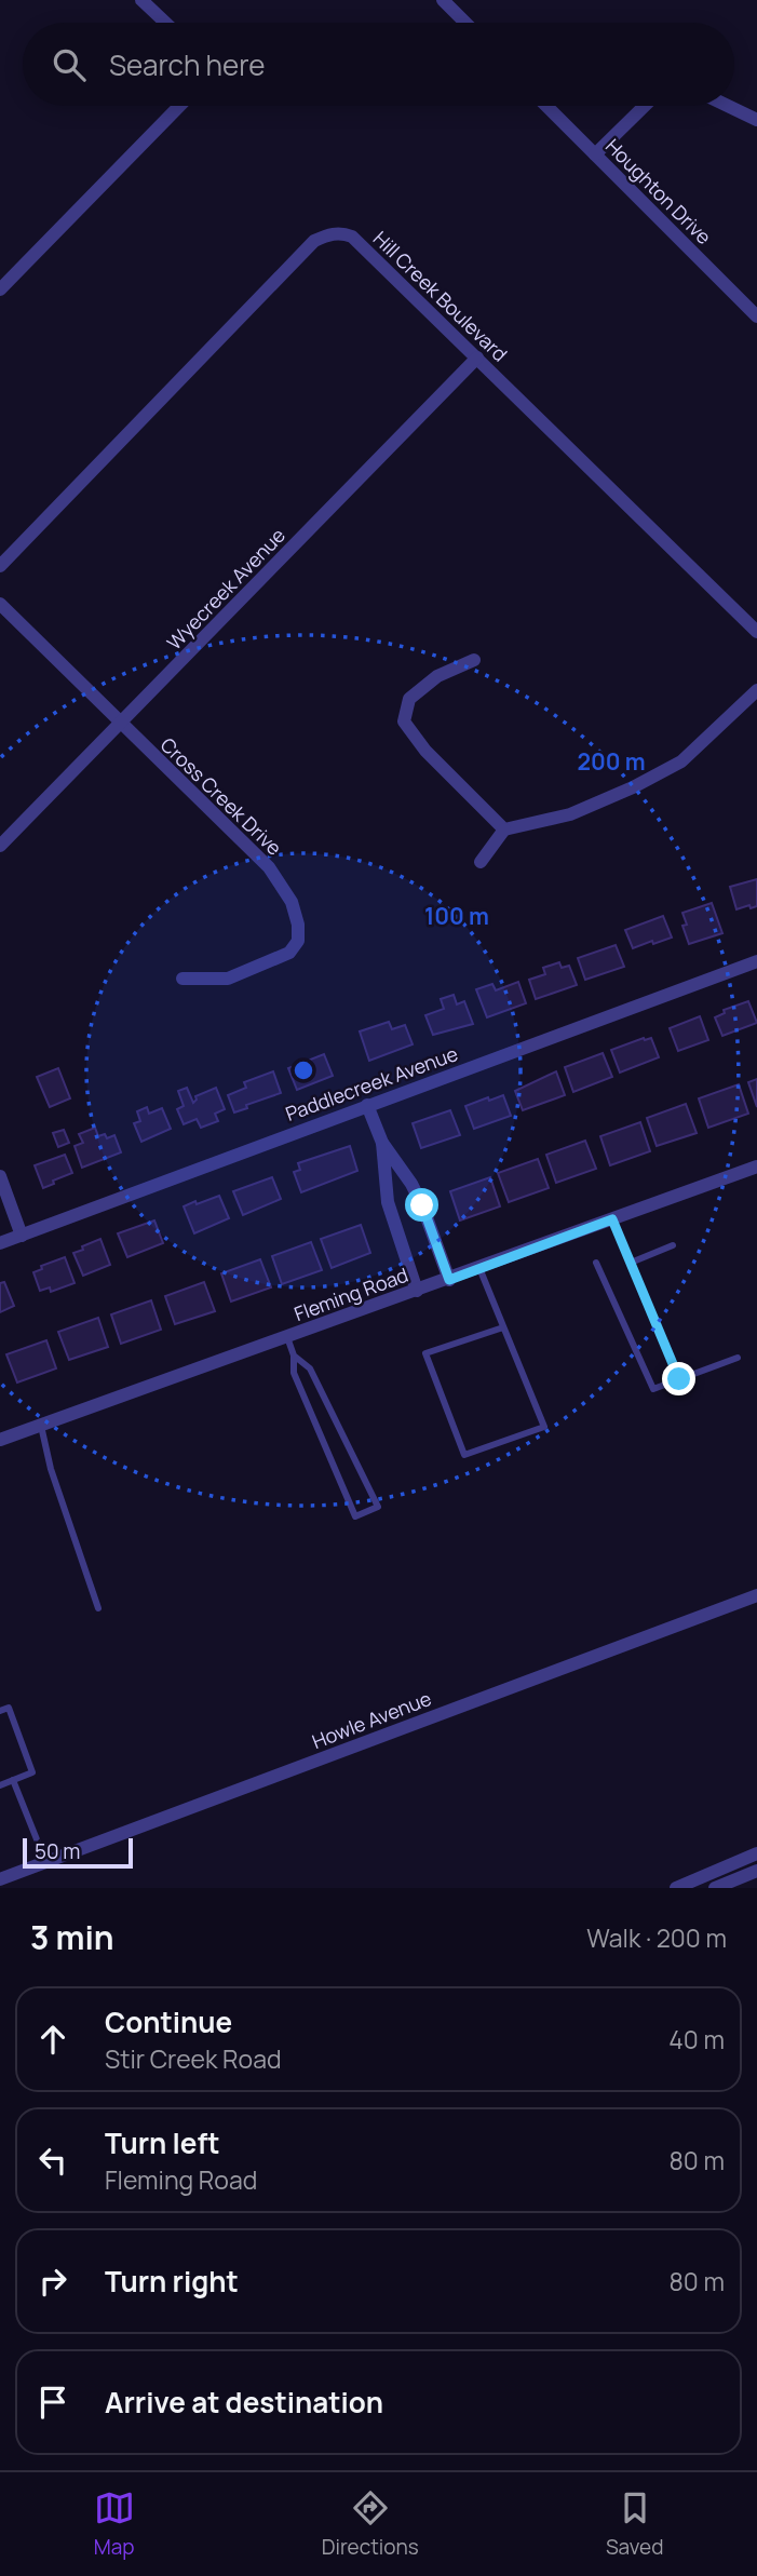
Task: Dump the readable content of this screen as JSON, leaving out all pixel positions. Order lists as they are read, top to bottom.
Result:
{
  "streets": {
    "street": [
      "Houghton Drive",
      "Hill Creek Boulevard",
      "Wyecreek Avenue",
      "Cross Creek Drive",
      "Paddlecreek Avenue",
      "Fleming Road",
      "Howle Avenue"
    ]
  },
  "crossings": [
    ["Hill Creek Boulevard", "Wyecreek Avenue"],
    ["Wyecreek Avenue", "Cross Creek Drive"]
  ],
  "scale_bar": "50 m",
  "page": {
    "search": "Search here",
    "scale": "50 m",
    "heading": ["3 min", "Walk · 200 m"],
    "list": [
      ["Continue", "Stir Creek Road", "40 m"],
      ["Turn left", "Fleming Road", "80 m"],
      ["Turn right", "80 m"],
      "Arrive at destination"
    ],
    "nav": ["Map", "Directions", "Saved"]
  },
  "rings": ["200 m", "100 m"]
}
